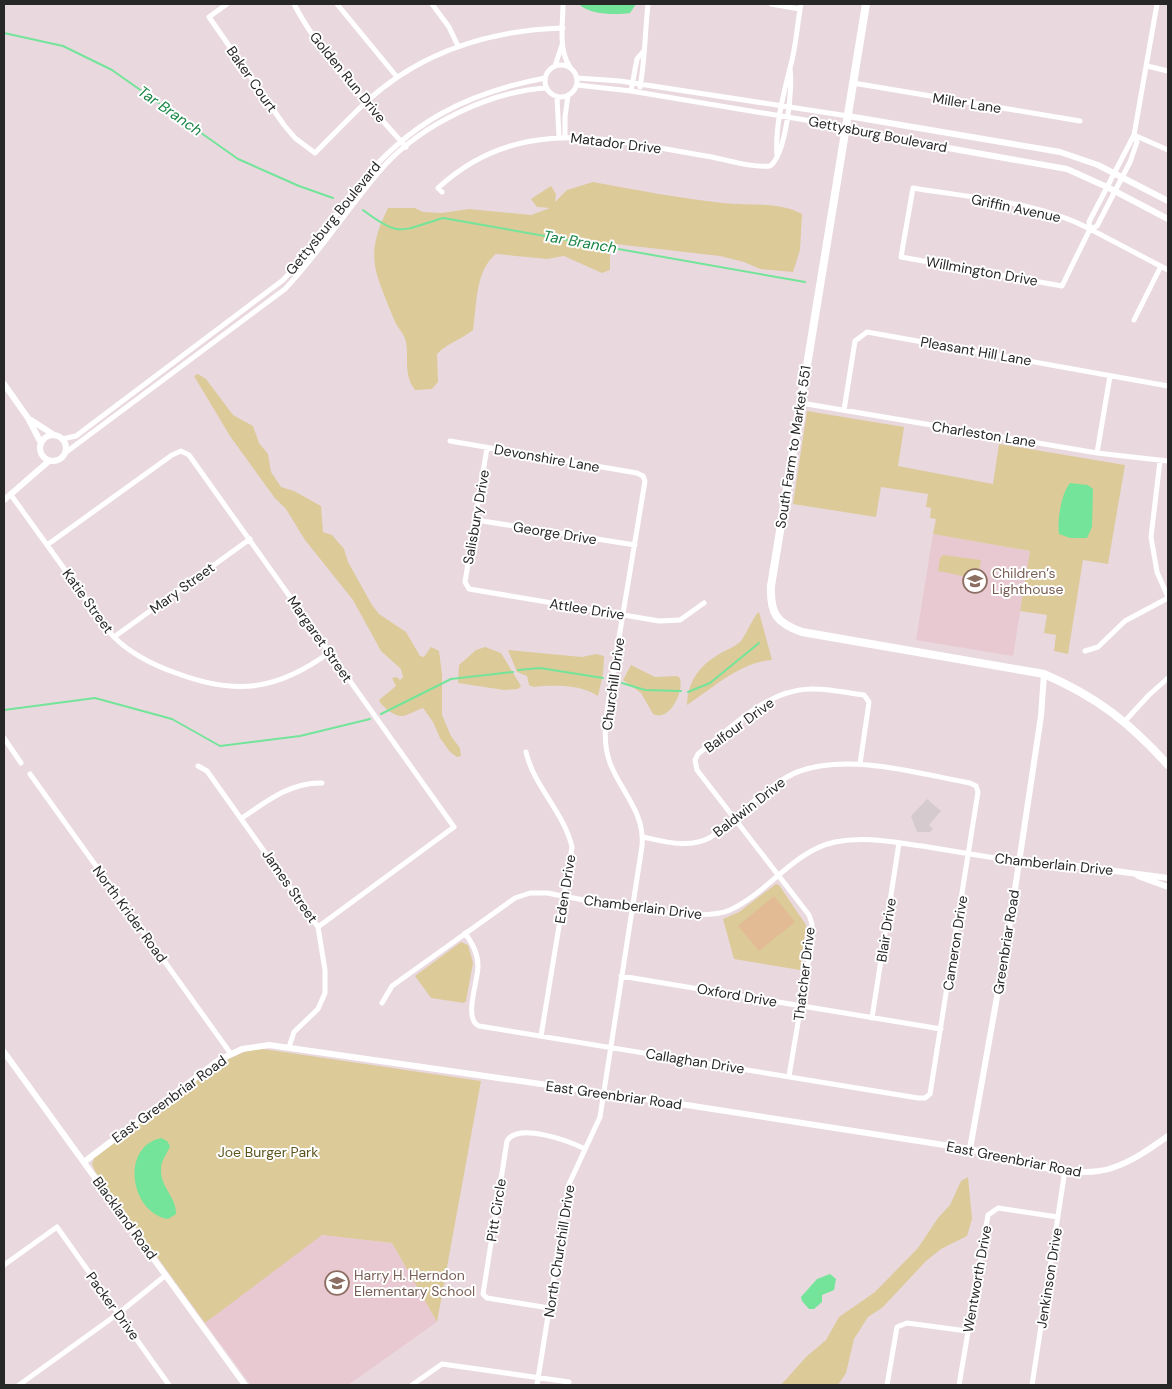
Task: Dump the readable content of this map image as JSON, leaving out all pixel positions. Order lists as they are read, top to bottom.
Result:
{
  "streets": {
    "main road": ["South Farm to Market 551"],
    "street": [
      "Golden Run Drive",
      "Baker Court",
      "Miller Lane",
      "Gettysburg Boulevard",
      "Matador Drive",
      "Griffin Avenue",
      "Willmington Drive",
      "Pleasant Hill Lane",
      "Charleston Lane",
      "Devonshire Lane",
      "Salisbury Drive",
      "George Drive",
      "Mary Street",
      "Katie Street",
      "Attlee Drive",
      "Margaret Street",
      "Churchill Drive",
      "Balfour Drive",
      "Baldwin Drive",
      "Chamberlain Drive",
      "James Street",
      "Eden Drive",
      "North Krider Road",
      "Blair Drive",
      "Greenbriar Road",
      "Cameron Drive",
      "Thatcher Drive",
      "Oxford Drive",
      "Callaghan Drive",
      "East Greenbriar Road",
      "Pitt Circle",
      "Blackland Road",
      "North Churchill Drive",
      "Jenkinson Drive",
      "Wentworth Drive",
      "Packer Drive"
    ]
  },
  "crossings": [
    ["Golden Run Drive", "Baker Court"],
    ["Golden Run Drive", "Gettysburg Boulevard"],
    ["Miller Lane", "South Farm to Market 551"],
    ["Gettysburg Boulevard", "South Farm to Market 551"],
    ["Griffin Avenue", "Willmington Drive"],
    ["Pleasant Hill Lane", "Charleston Lane"],
    ["Charleston Lane", "South Farm to Market 551"],
    ["South Farm to Market 551", "Greenbriar Road"],
    ["Devonshire Lane", "Salisbury Drive"],
    ["Devonshire Lane", "Churchill Drive"],
    ["Salisbury Drive", "George Drive"],
    ["Salisbury Drive", "Attlee Drive"],
    ["George Drive", "Churchill Drive"],
    ["Mary Street", "Katie Street"],
    ["Mary Street", "Margaret Street"],
    ["Katie Street", "Margaret Street"],
    ["Attlee Drive", "Churchill Drive"],
    ["Margaret Street", "James Street"],
    ["Churchill Drive", "Baldwin Drive"],
    ["Churchill Drive", "Chamberlain Drive"],
    ["Churchill Drive", "Oxford Drive"],
    ["Churchill Drive", "Callaghan Drive"],
    ["Churchill Drive", "East Greenbriar Road"],
    ["Churchill Drive", "North Churchill Drive"],
    ["Balfour Drive", "Baldwin Drive"],
    ["Balfour Drive", "Thatcher Drive"],
    ["Baldwin Drive", "Cameron Drive"],
    ["Baldwin Drive", "Thatcher Drive"],
    ["Chamberlain Drive", "Eden Drive"],
    ["Chamberlain Drive", "Blair Drive"],
    ["Chamberlain Drive", "Greenbriar Road"],
    ["Chamberlain Drive", "Cameron Drive"],
    ["Chamberlain Drive", "Thatcher Drive"],
    ["Chamberlain Drive", "Callaghan Drive"],
    ["James Street", "East Greenbriar Road"],
    ["Eden Drive", "Callaghan Drive"],
    ["North Krider Road", "East Greenbriar Road"],
    ["Blair Drive", "Oxford Drive"],
    ["Greenbriar Road", "East Greenbriar Road"],
    ["Cameron Drive", "Oxford Drive"],
    ["Cameron Drive", "Callaghan Drive"],
    ["Thatcher Drive", "Oxford Drive"],
    ["Thatcher Drive", "Callaghan Drive"],
    ["East Greenbriar Road", "Blackland Road"],
    ["East Greenbriar Road", "North Churchill Drive"],
    ["East Greenbriar Road", "Jenkinson Drive"],
    ["Pitt Circle", "North Churchill Drive"],
    ["Jenkinson Drive", "Wentworth Drive"]
  ],
  "water": ["Tar Branch"],
  "parks": ["Joe Burger Park"],
  "places": {
    "school or university": ["Children’s Lighthouse", "Harry H. Herndon Elementary School"]
  }
}
